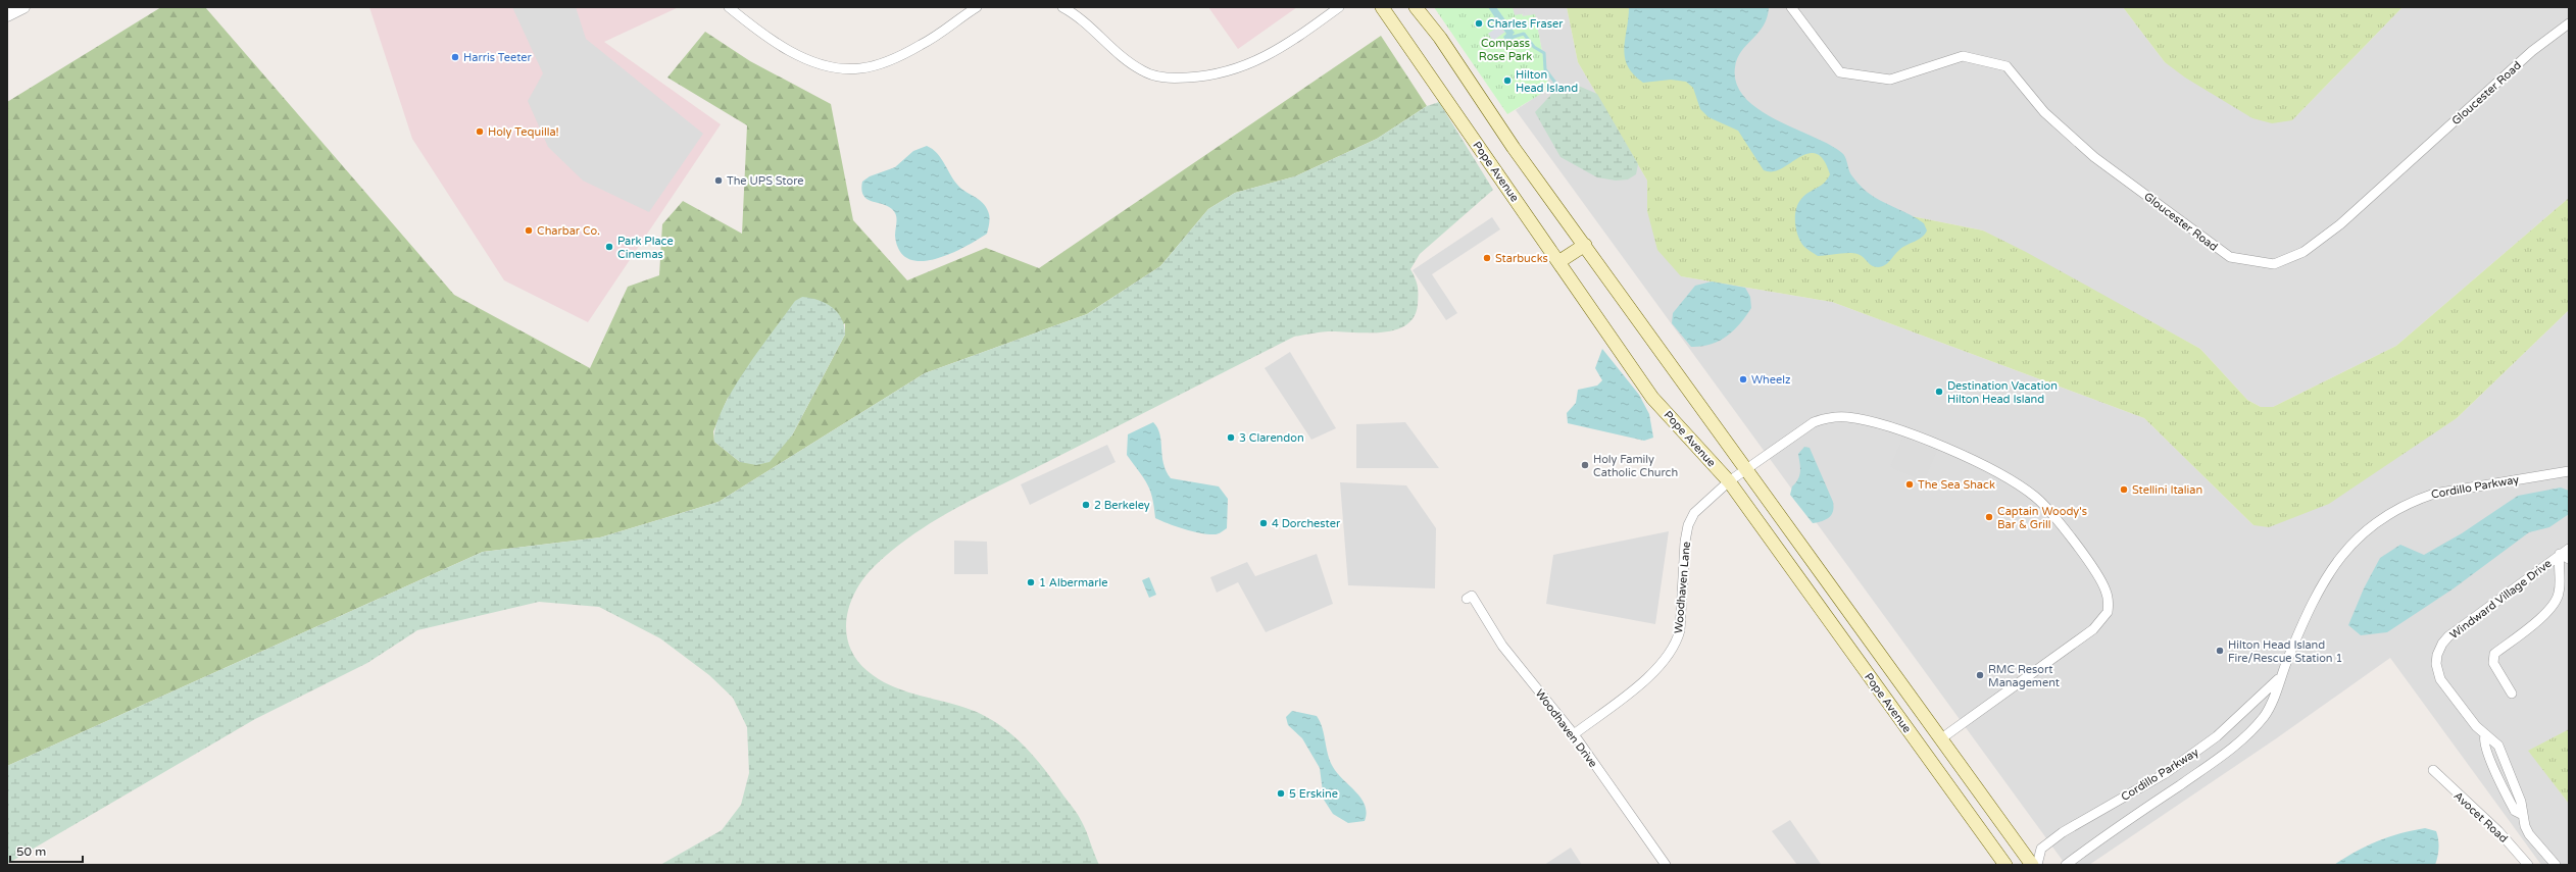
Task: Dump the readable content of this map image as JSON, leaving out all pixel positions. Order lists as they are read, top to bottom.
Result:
{
  "streets": {
    "main road": ["Pope Avenue"],
    "street": [
      "Gloucester Road",
      "Cordillo Parkway",
      "Woodhaven Lane",
      "Windward Village Drive",
      "Woodhaven Drive",
      "Avocet Road"
    ]
  },
  "crossings": [
    ["Pope Avenue", "Woodhaven Lane"],
    ["Woodhaven Lane", "Woodhaven Drive"]
  ],
  "parks": ["Compass Rose Park"],
  "places": [
    "Charles Fraser",
    "Harris Teeter",
    "Hilton Head Island",
    "Holy Tequilla!",
    "The UPS Store",
    "Charbar Co.",
    "Park Place Cinemas",
    "Starbucks",
    "Wheelz",
    "Destination Vacation Hilton Head Island",
    "3 Clarendon",
    "Holy Family Catholic Church",
    "The Sea Shack",
    "Stellini Italian",
    "2 Berkeley",
    "Captain Woody's Bar & Grill",
    "4 Dorchester",
    "1 Albermarle",
    "Hilton Head Island Fire/Rescue Station 1",
    "RMC Resort Management",
    "5 Erskine"
  ],
  "scale_bar": "50 m"
}
